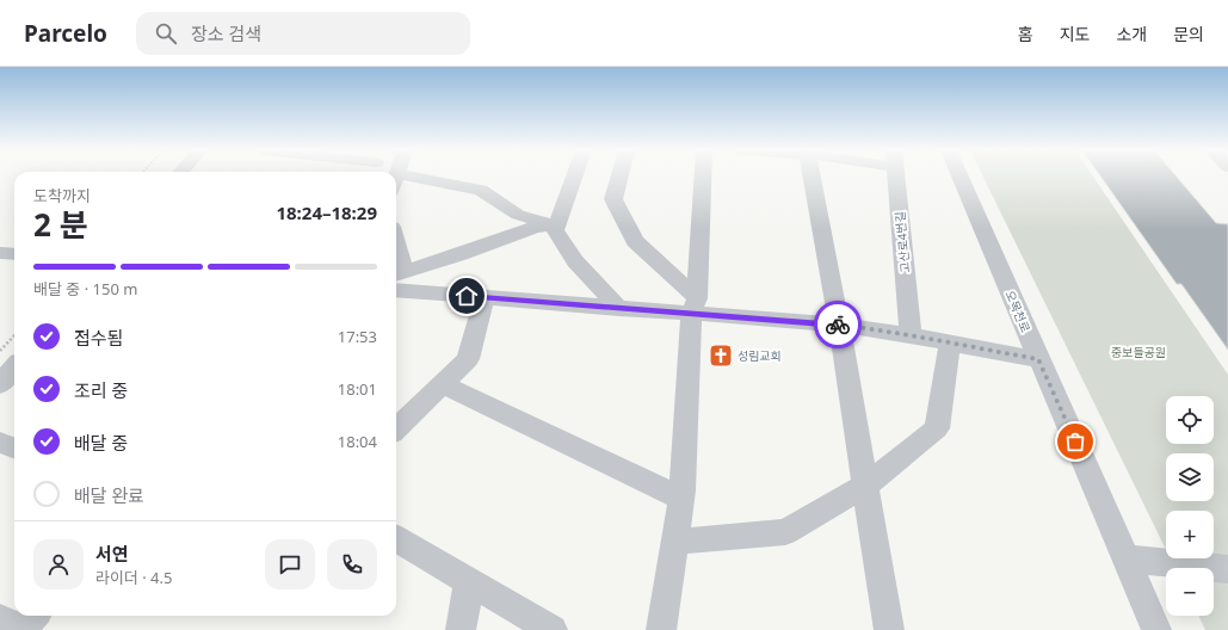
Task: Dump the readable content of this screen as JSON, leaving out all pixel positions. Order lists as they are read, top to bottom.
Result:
{
  "streets": {
    "street": ["고산로4번길", "오목천로"]
  },
  "parks": ["중보들공원"],
  "places": {
    "church": ["성림교회"]
  },
  "page": {
    "header": "Parcelo",
    "search": "장소 검색",
    "nav": [
      "홈",
      "지도",
      "소개",
      "문의"
    ],
    "heading": ["2 분", "도착까지", "18:24–18:29"],
    "panel": ["서연", "라이더 · 4.5"],
    "bar": "배달 중 · 150 m",
    "list": [
      ["접수됨", "17:53"],
      ["조리 중", "18:01"],
      ["배달 중", "18:04"],
      "배달 완료"
    ],
    "map_buttons": ["+", "−"]
  }
}
